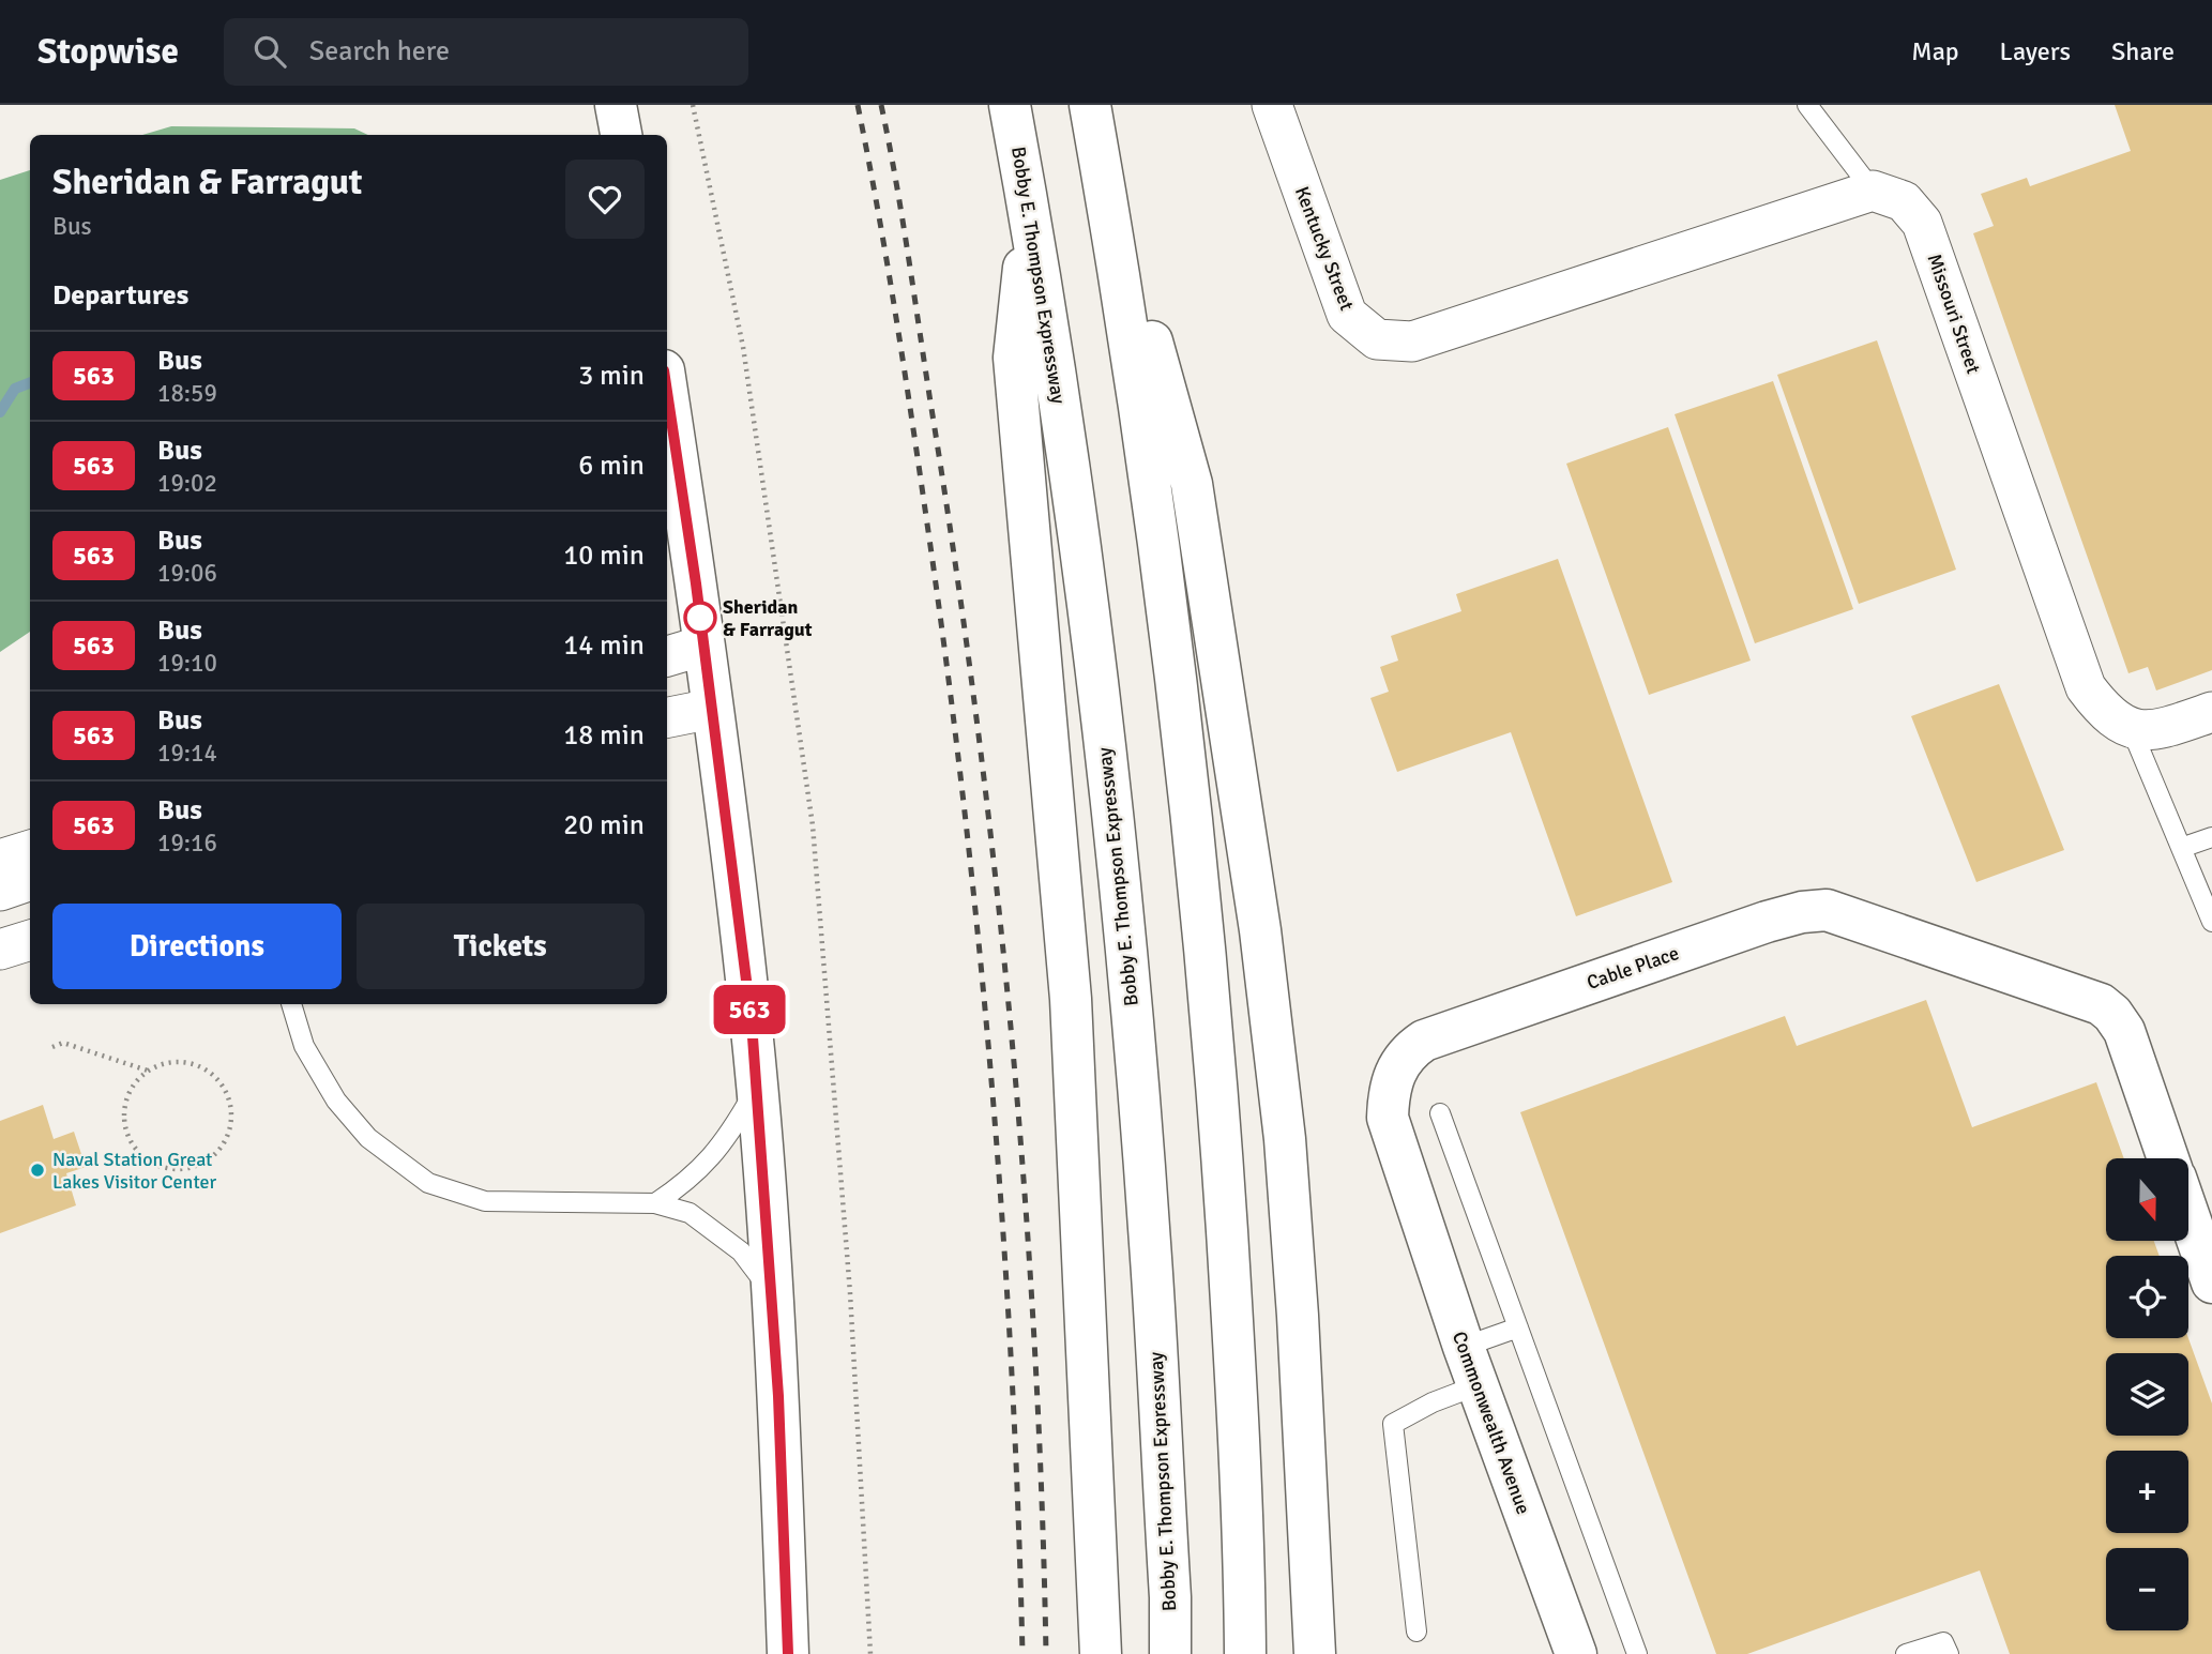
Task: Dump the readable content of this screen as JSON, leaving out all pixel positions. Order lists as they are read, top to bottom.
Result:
{
  "streets": {
    "main road": ["Bobby E. Thompson Expressway", "Cable Place", "Commonwealth Avenue"],
    "street": ["Kentucky Street", "Missouri Street"]
  },
  "crossings": [
    ["Kentucky Street", "Missouri Street"],
    ["Cable Place", "Commonwealth Avenue"]
  ],
  "places": ["Sheridan & Farragut", "Naval Station Great Lakes Visitor Center"],
  "lines": ["bus line 563"],
  "north": "bottom",
  "page": {
    "header": "Stopwise",
    "search": "Search here",
    "nav": ["Map", "Layers", "Share"],
    "on_map": "563",
    "heading": [
      ["Sheridan & Farragut", "Bus"],
      "Departures"
    ],
    "list": [
      {
        "mark": "563",
        "name": "Bus",
        "note": "18:59",
        "value": "3 min"
      },
      {
        "mark": "563",
        "name": "Bus",
        "note": "19:02",
        "value": "6 min"
      },
      {
        "mark": "563",
        "name": "Bus",
        "note": "19:06",
        "value": "10 min"
      },
      {
        "mark": "563",
        "name": "Bus",
        "note": "19:10",
        "value": "14 min"
      },
      {
        "mark": "563",
        "name": "Bus",
        "note": "19:14",
        "value": "18 min"
      },
      {
        "mark": "563",
        "name": "Bus",
        "note": "19:16",
        "value": "20 min"
      }
    ],
    "buttons": ["Directions", "Tickets"],
    "map_buttons": ["+", "−"]
  }
}
